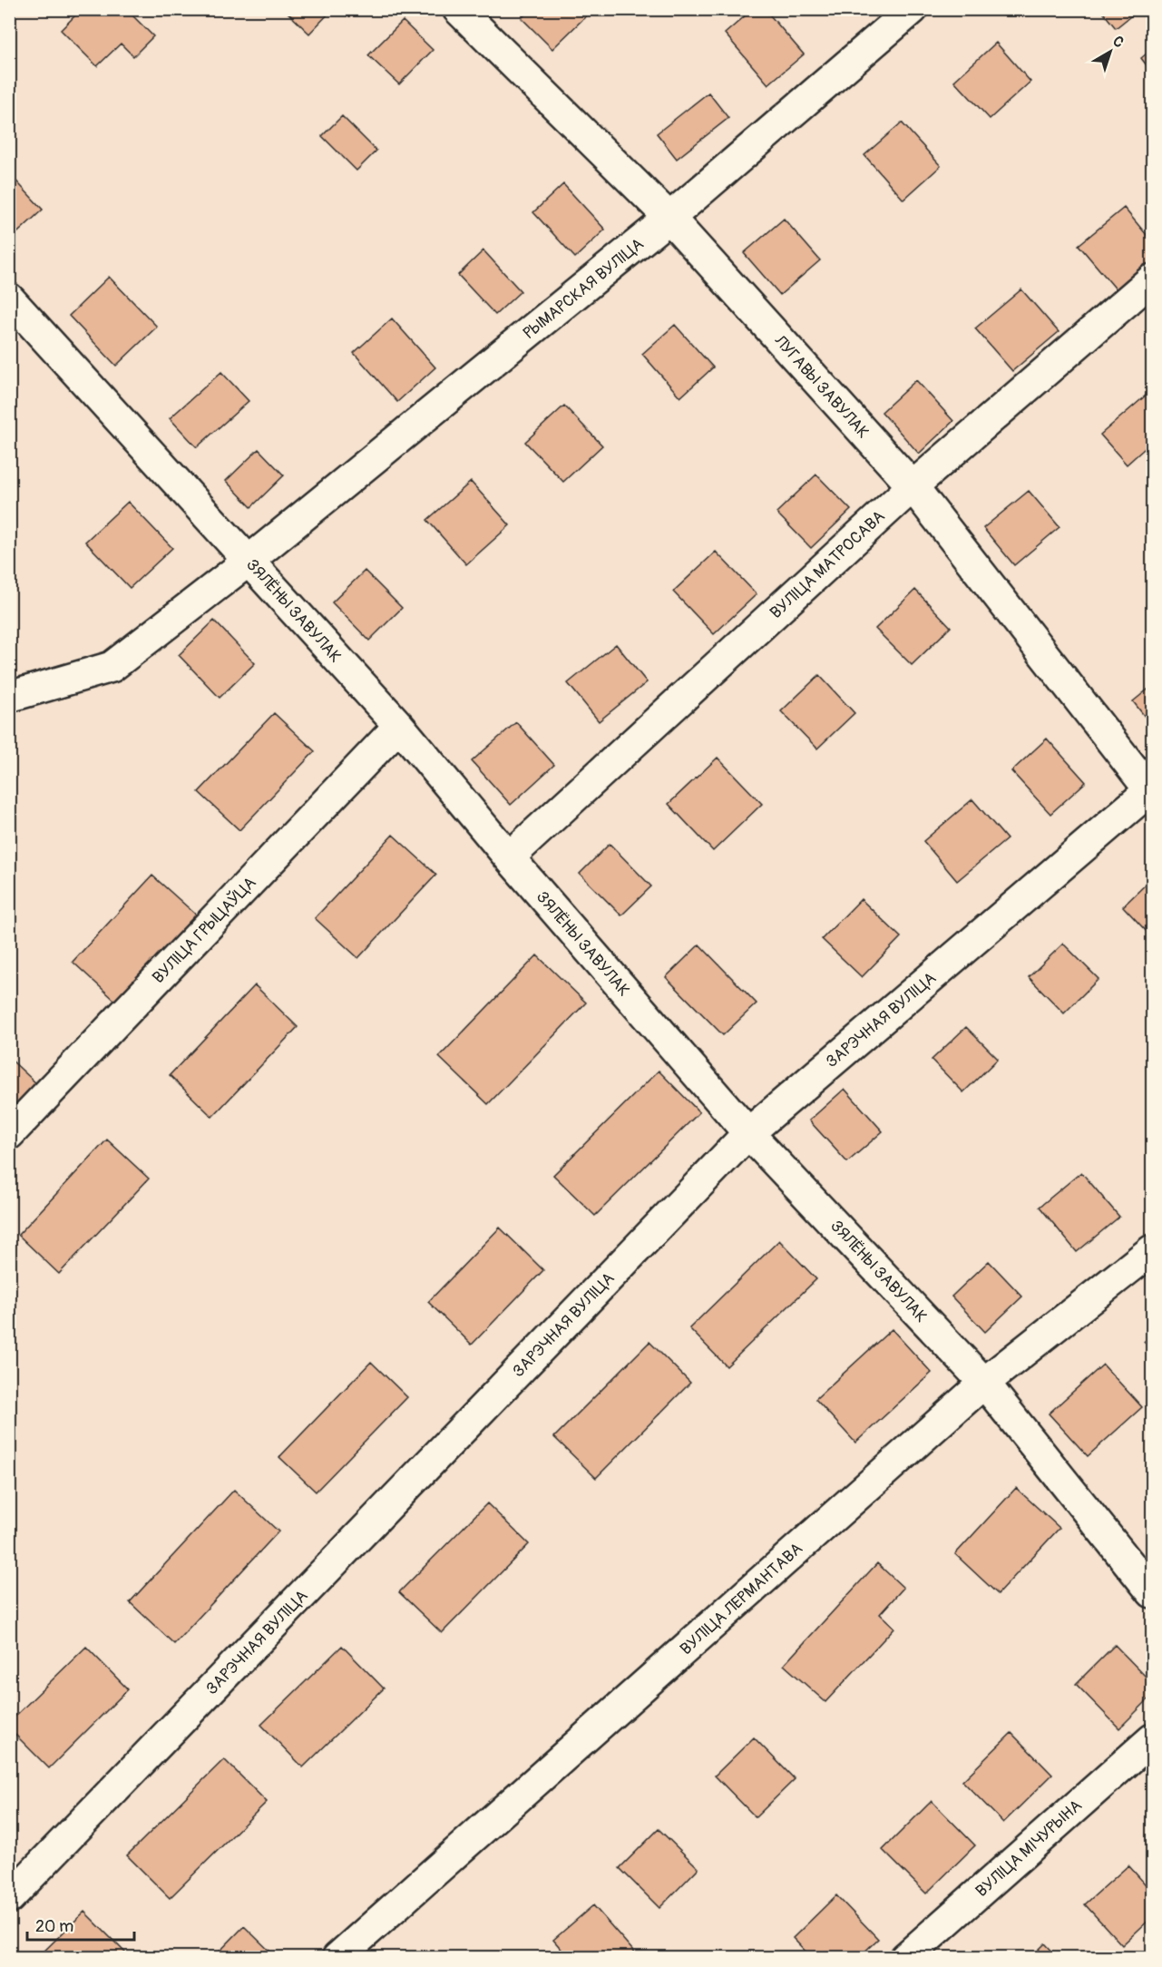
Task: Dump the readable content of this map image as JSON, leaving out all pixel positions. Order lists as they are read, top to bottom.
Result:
{
  "streets": {
    "street": [
      "РЫМАРСКАЯ ВУЛІЦА",
      "ЛУГАВЫ ЗАВУЛАК",
      "ВУЛІЦА МАТРОСАВА",
      "ЗЯЛЁНЫ ЗАВУЛАК",
      "ВУЛІЦА ГРЫЦАЎЦА",
      "ЗАРЭЧНАЯ ВУЛІЦА",
      "ВУЛІЦА ЛЕРМАНТАВА",
      "ВУЛІЦА МІЧУРЫНА"
    ]
  },
  "crossings": [
    ["РЫМАРСКАЯ ВУЛІЦА", "ЛУГАВЫ ЗАВУЛАК"],
    ["РЫМАРСКАЯ ВУЛІЦА", "ЗЯЛЁНЫ ЗАВУЛАК"],
    ["ЛУГАВЫ ЗАВУЛАК", "ВУЛІЦА МАТРОСАВА"],
    ["ЛУГАВЫ ЗАВУЛАК", "ЗАРЭЧНАЯ ВУЛІЦА"],
    ["ВУЛІЦА МАТРОСАВА", "ЗЯЛЁНЫ ЗАВУЛАК"],
    ["ЗЯЛЁНЫ ЗАВУЛАК", "ВУЛІЦА ГРЫЦАЎЦА"],
    ["ЗЯЛЁНЫ ЗАВУЛАК", "ЗАРЭЧНАЯ ВУЛІЦА"],
    ["ЗЯЛЁНЫ ЗАВУЛАК", "ВУЛІЦА ЛЕРМАНТАВА"]
  ],
  "scale_bar": "20 m",
  "north": "top right"
}
